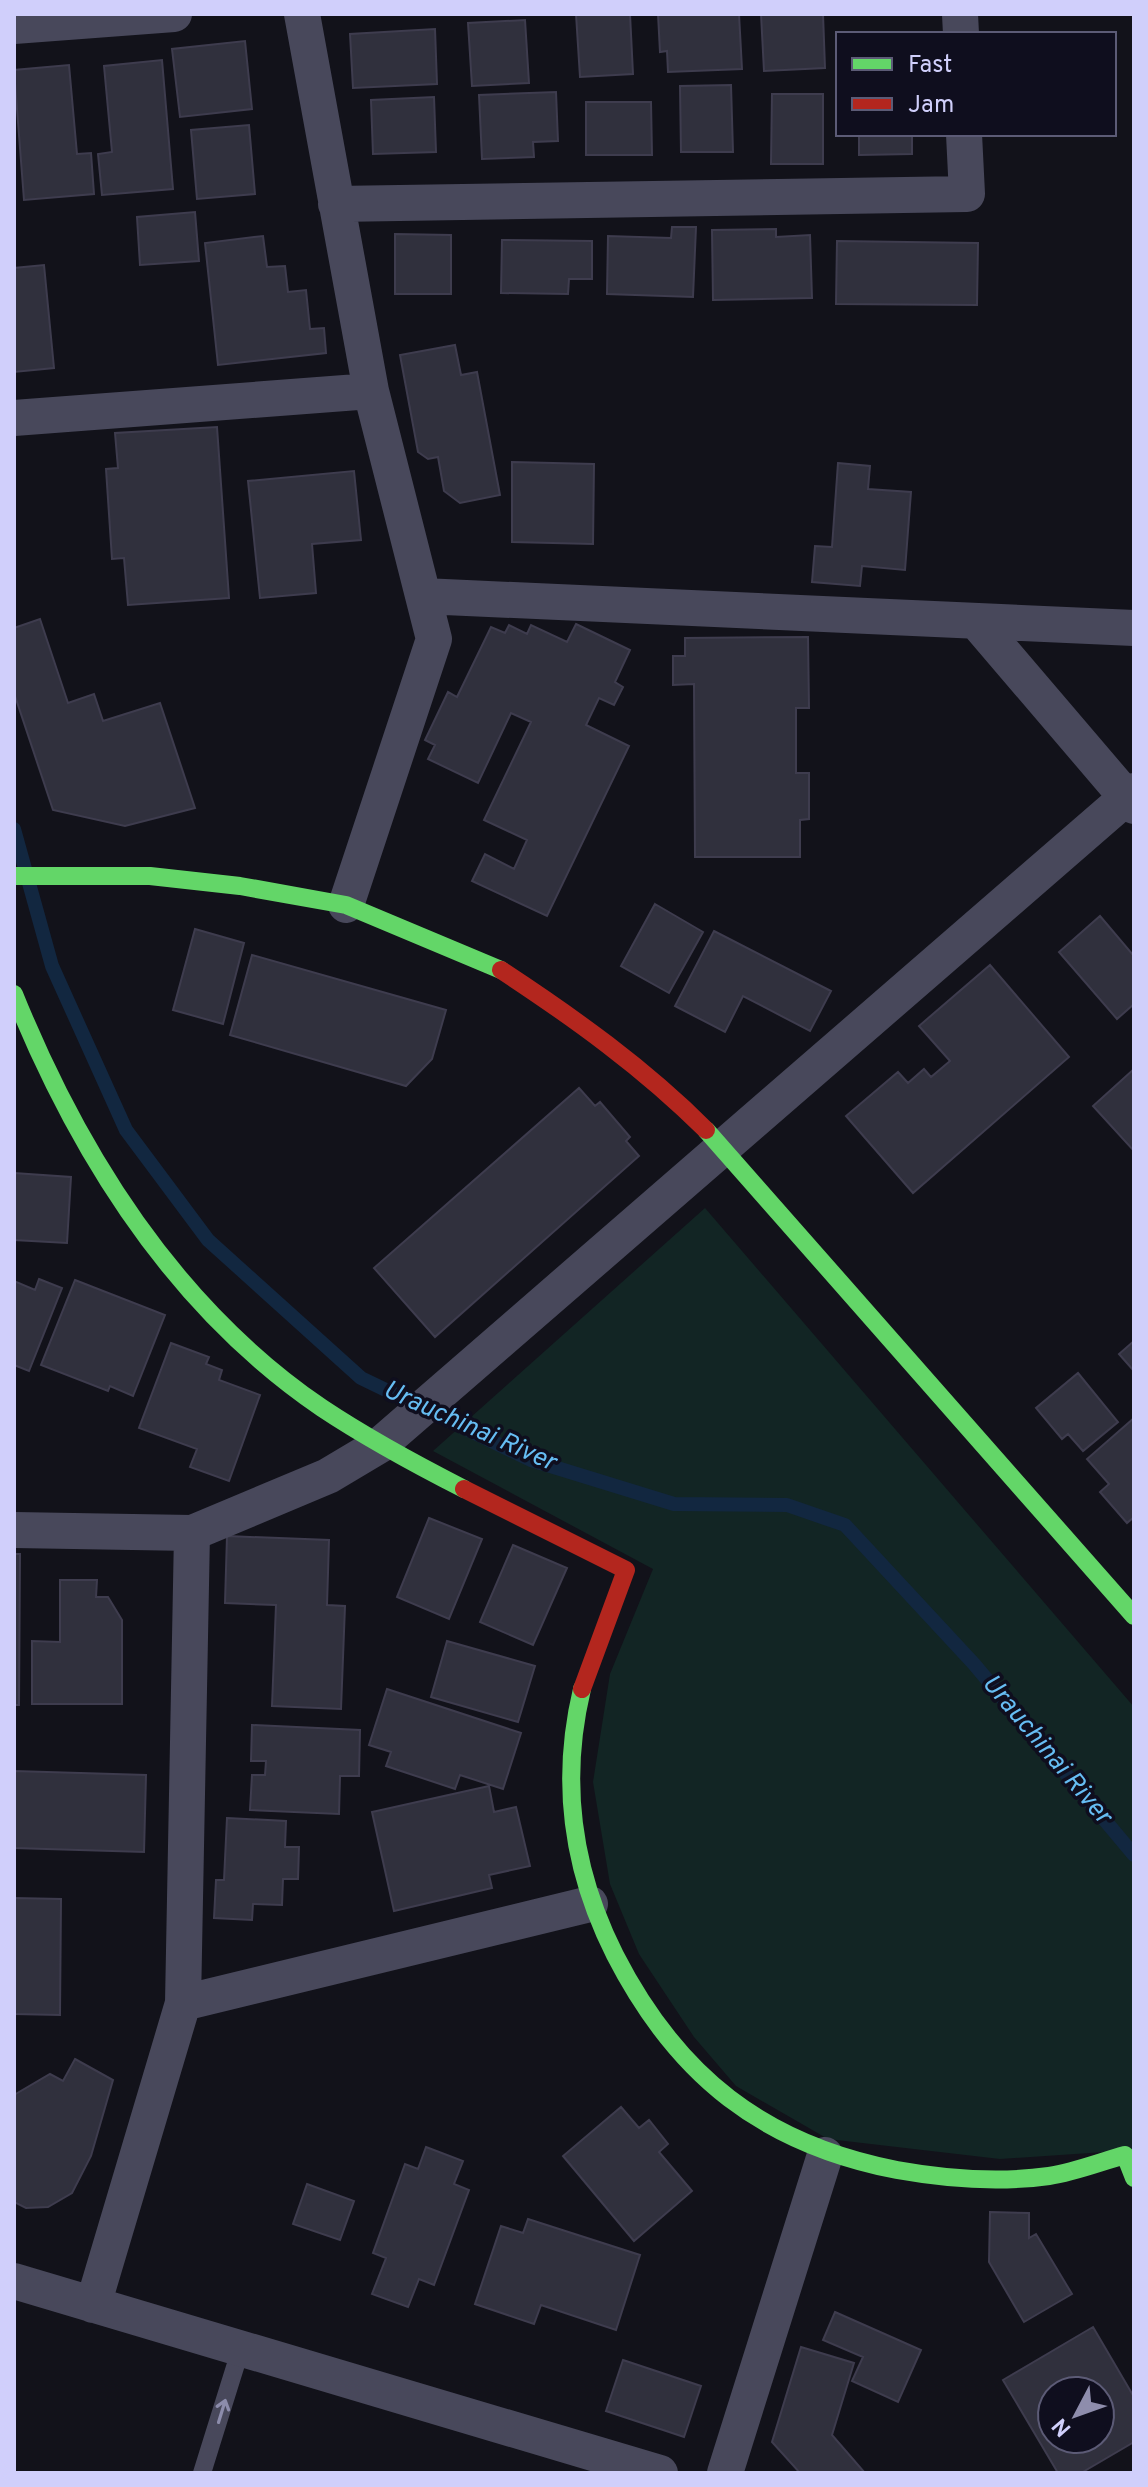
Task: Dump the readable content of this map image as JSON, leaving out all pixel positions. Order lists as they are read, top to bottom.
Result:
{
  "water": ["Urauchinai River"],
  "legend": ["Fast", "Jam"],
  "north": "bottom left"
}
